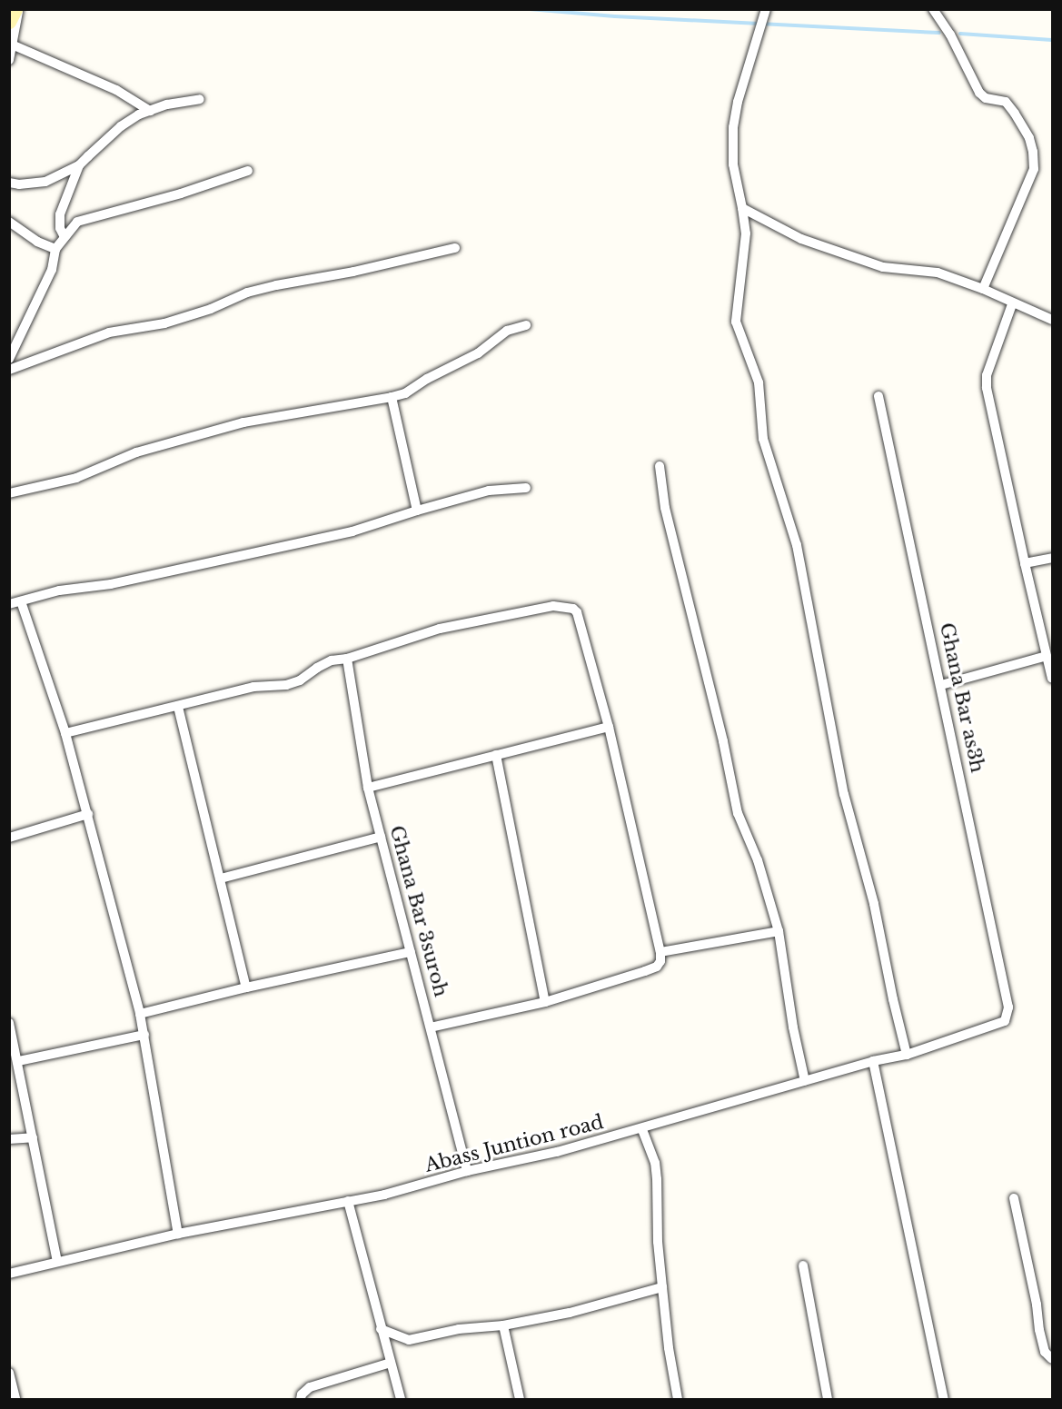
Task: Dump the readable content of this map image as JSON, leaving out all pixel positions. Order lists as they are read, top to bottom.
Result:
{
  "streets": {
    "street": ["Ghana Bar as3h", "Ghana Bar 3suroh", "Abass Juntion road"]
  },
  "crossings": [
    ["Ghana Bar as3h", "Abass Juntion road"],
    ["Ghana Bar 3suroh", "Abass Juntion road"]
  ]
}
